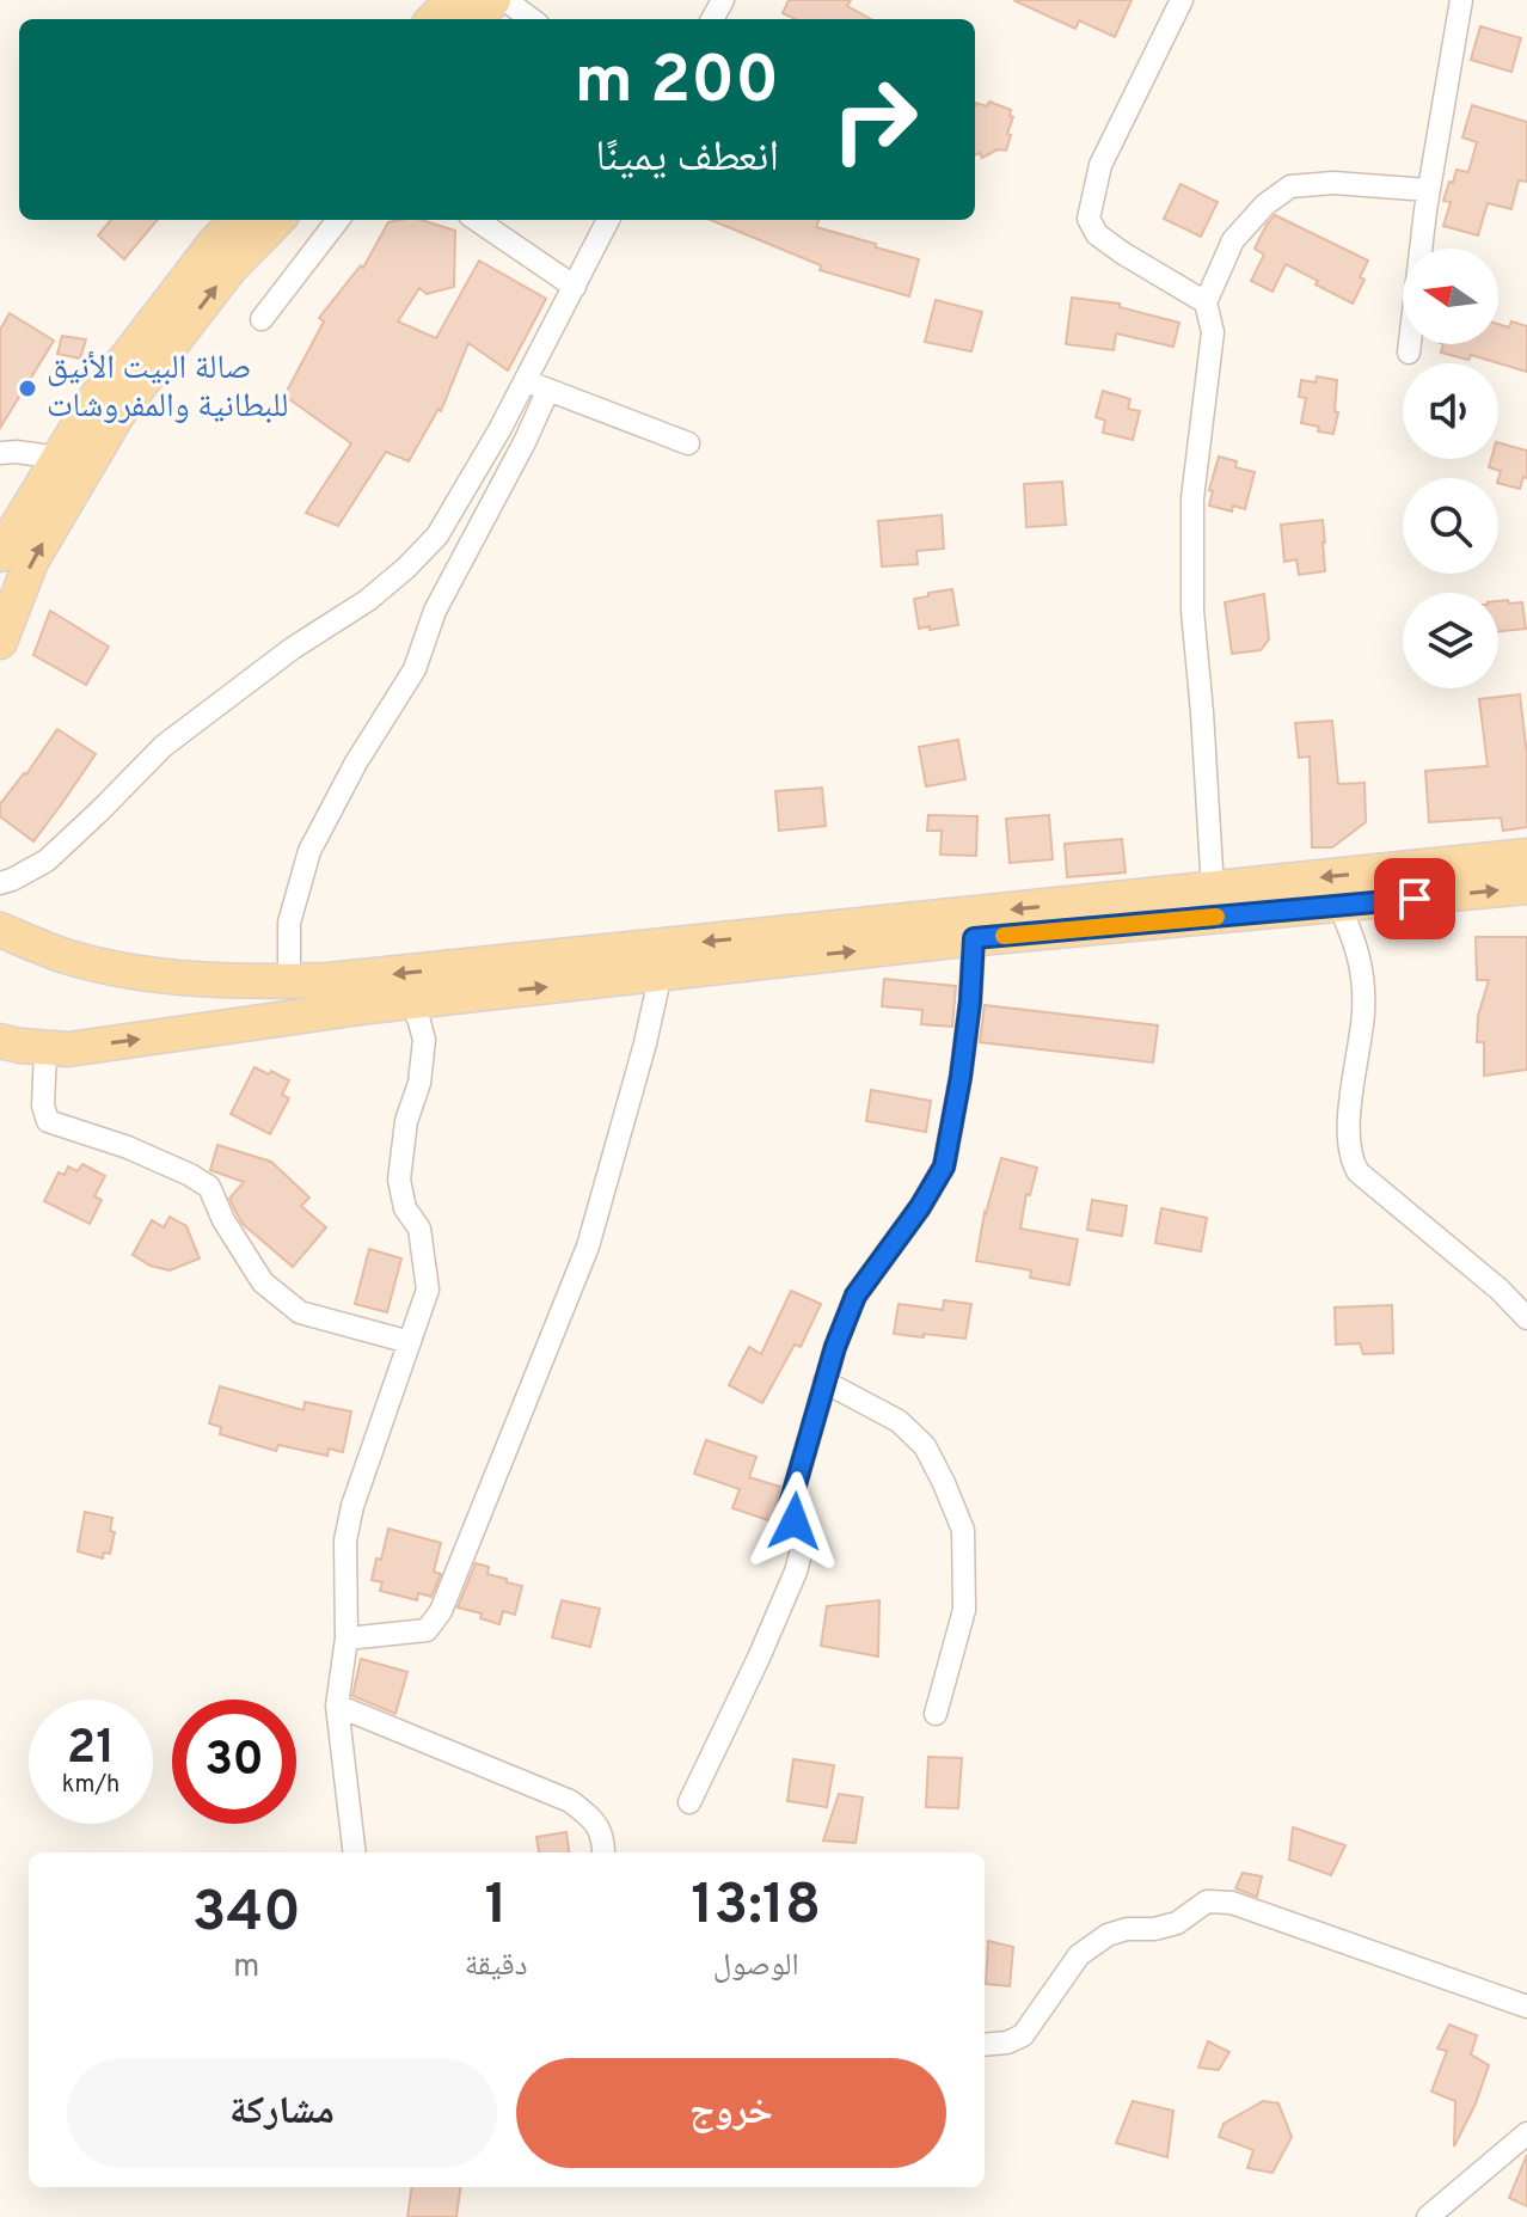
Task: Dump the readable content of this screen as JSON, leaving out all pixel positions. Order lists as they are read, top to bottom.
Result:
{
  "places": ["صالة البيت الأنيق للبطانية والمفروشات"],
  "north": "left",
  "page": {
    "turn": ["200 m", "انعطف يمينًا"],
    "speed": "21 km/h",
    "limit": "30",
    "eta": [
      "13:18",
      "الوصول",
      "1",
      "دقيقة",
      "340",
      "m"
    ],
    "buttons": ["خروج", "مشاركة"]
  }
}
